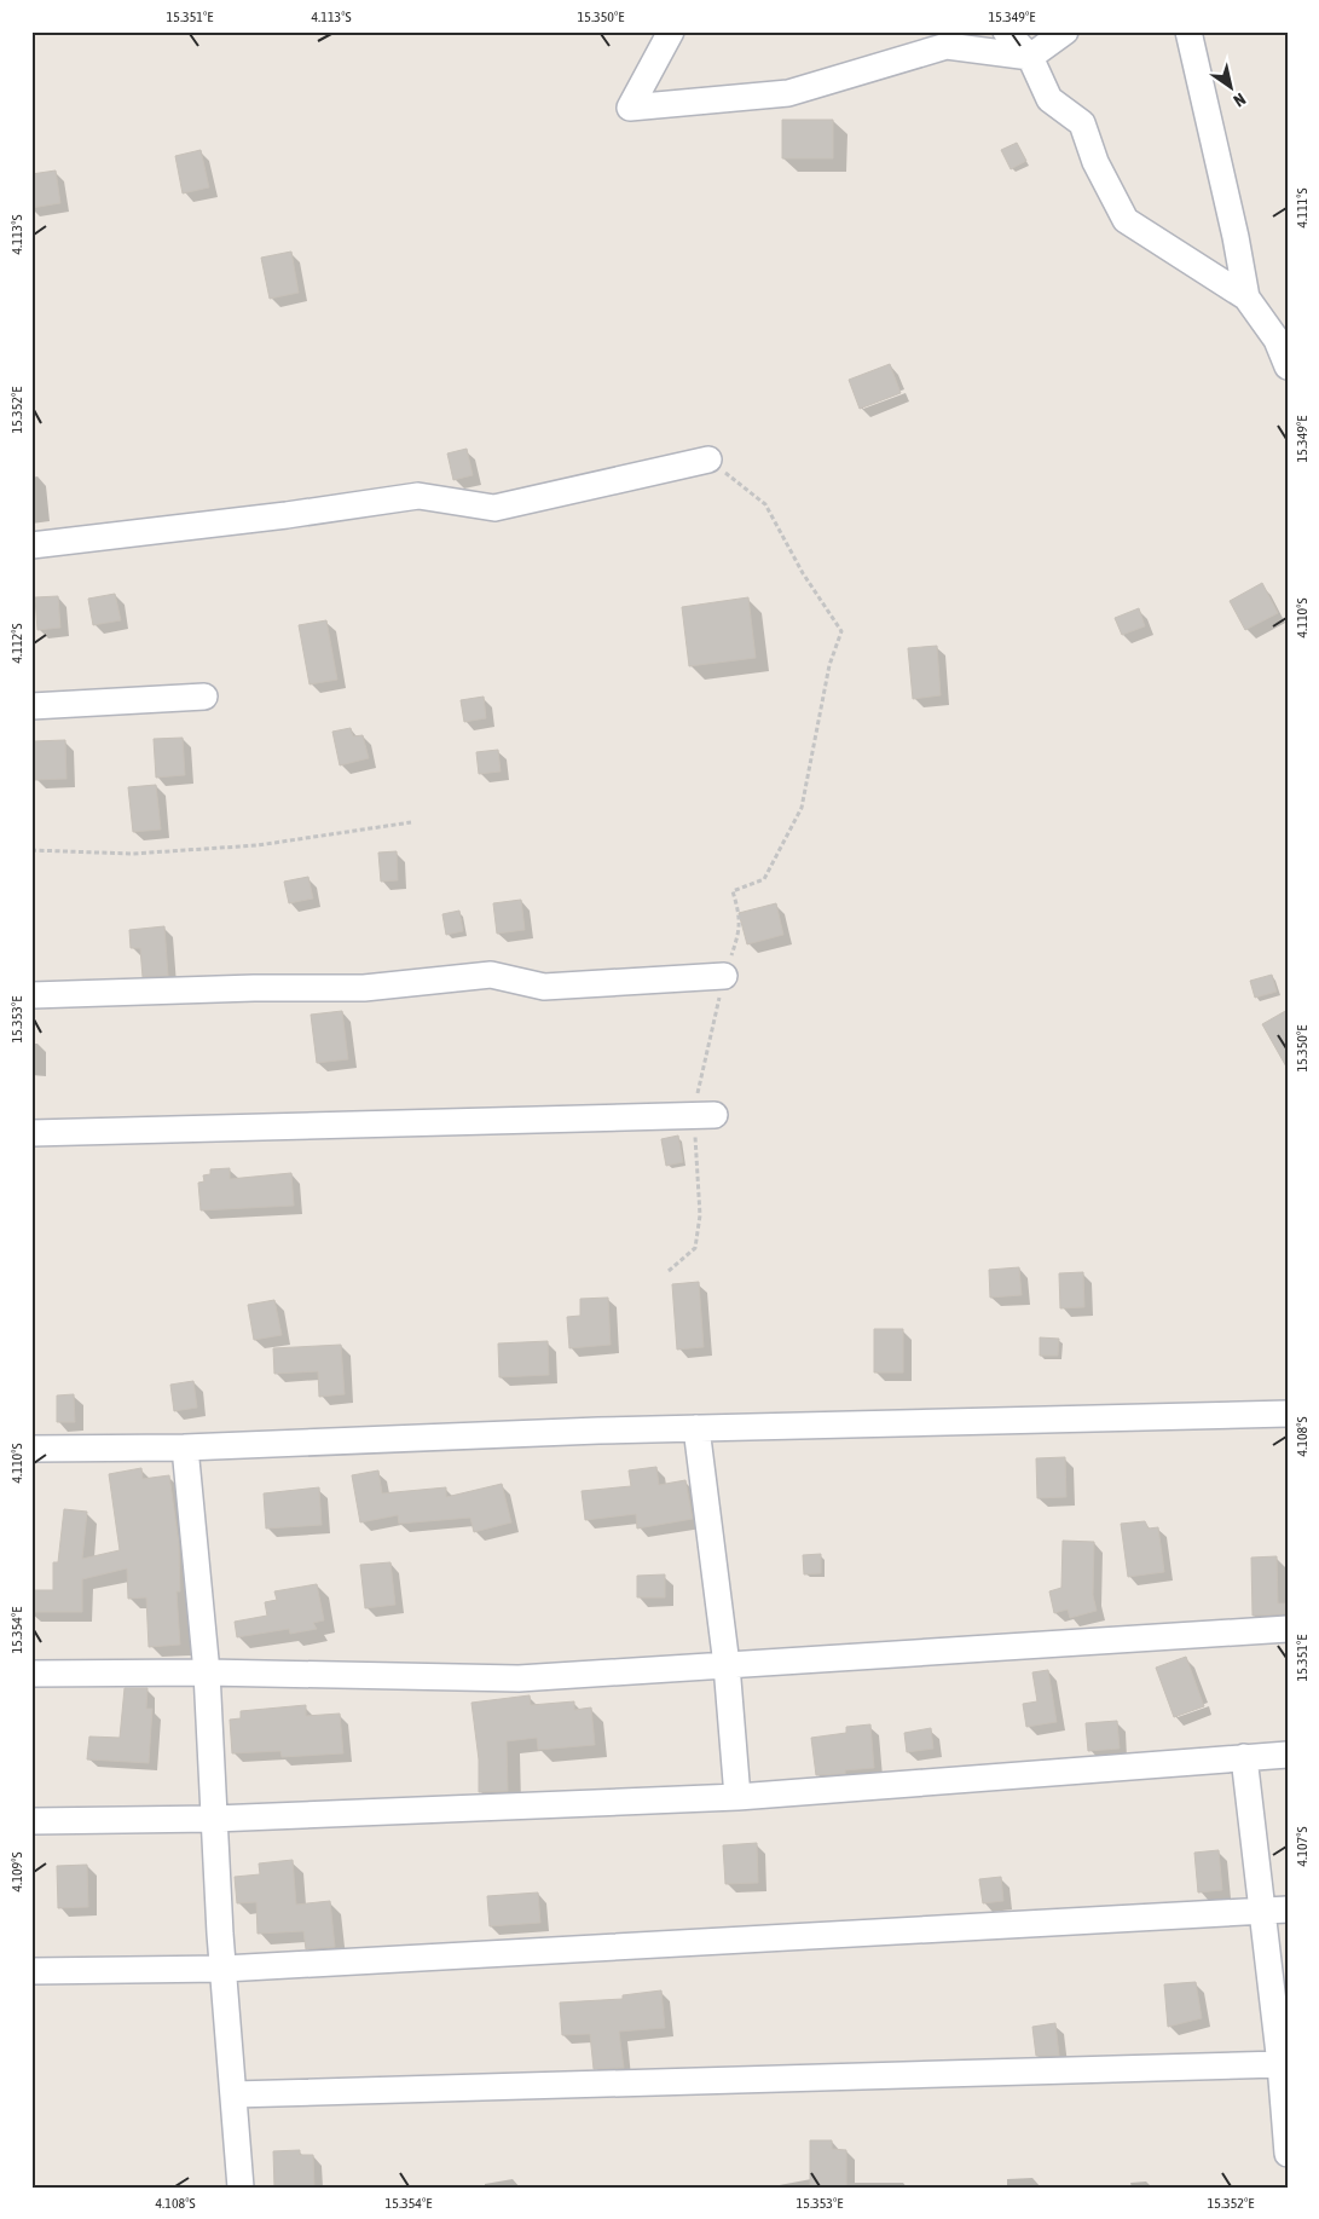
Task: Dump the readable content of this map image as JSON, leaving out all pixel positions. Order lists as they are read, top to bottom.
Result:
{
  "north": "bottom right",
  "coordinates": [
    "15.351°E",
    "4.113°S",
    "15.350°E",
    "15.349°E",
    "4.111°S",
    "15.352°E",
    "4.110°S",
    "4.112°S",
    "15.353°E",
    "4.108°S",
    "15.354°E",
    "4.107°S",
    "4.109°S"
  ]
}
